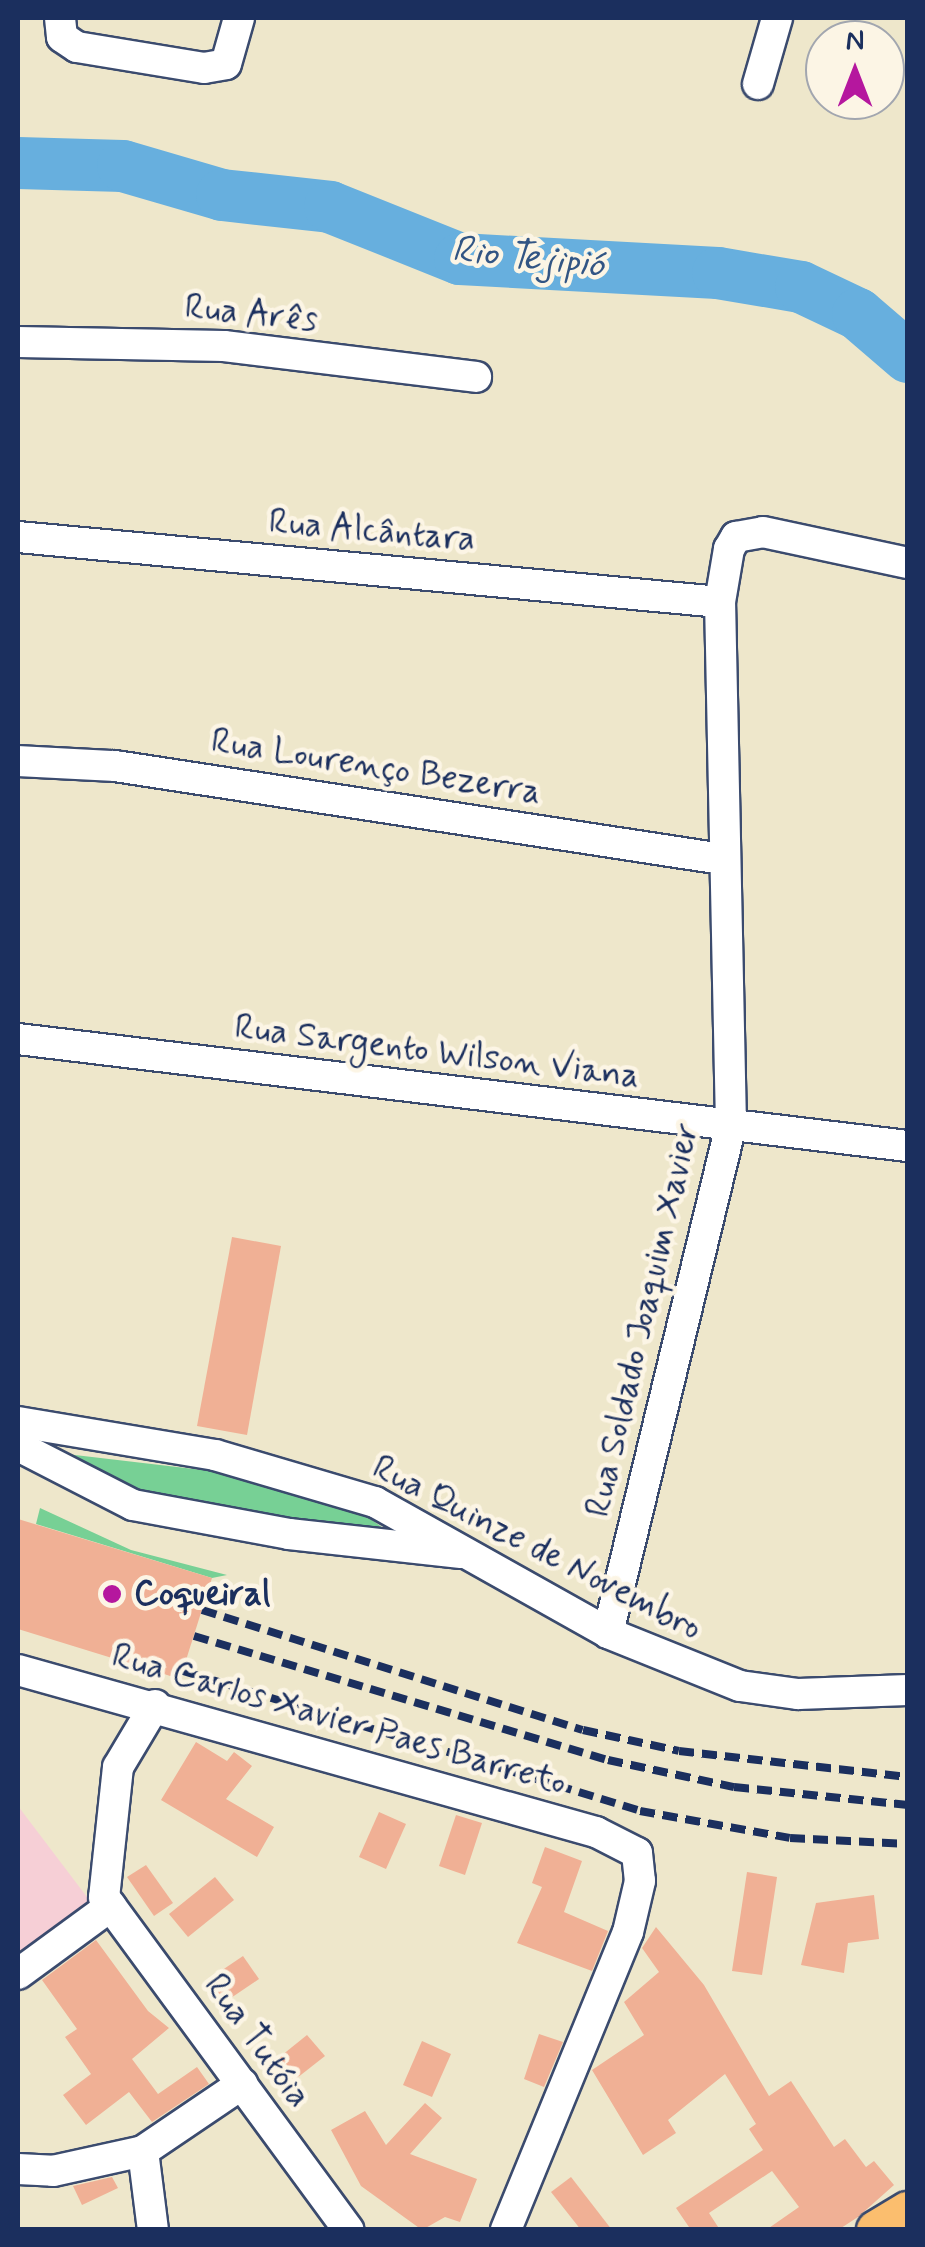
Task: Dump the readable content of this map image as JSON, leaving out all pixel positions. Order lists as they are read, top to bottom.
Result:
{
  "streets": {
    "street": [
      "Rua Arês",
      "Rua Alcântara",
      "Rua Lourenço Bezerra",
      "Rua Sargento Wilson Viana",
      "Rua Soldado Joaquim Xavier",
      "Rua Quinze de Novembro",
      "Rua Carlos Xavier Paes Barreto",
      "Rua Tutóia"
    ]
  },
  "crossings": [
    ["Rua Alcântara", "Rua Soldado Joaquim Xavier"],
    ["Rua Lourenço Bezerra", "Rua Soldado Joaquim Xavier"],
    ["Rua Sargento Wilson Viana", "Rua Soldado Joaquim Xavier"],
    ["Rua Soldado Joaquim Xavier", "Rua Quinze de Novembro"]
  ],
  "water": ["Rio Tejipió"],
  "places": ["Coqueiral"],
  "north": "top"
}
